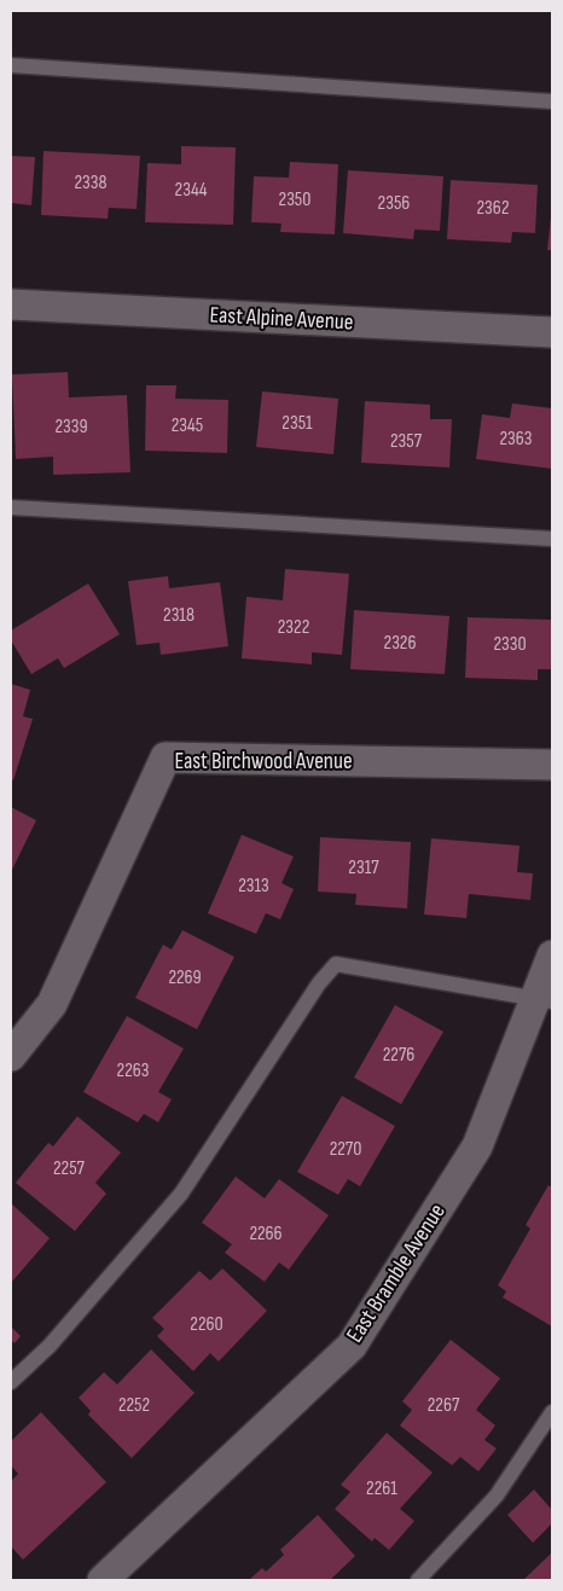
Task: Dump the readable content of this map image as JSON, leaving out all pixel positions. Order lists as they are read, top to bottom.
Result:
{
  "streets": {
    "street": ["East Alpine Avenue", "East Birchwood Avenue", "East Bramble Avenue"]
  },
  "house_numbers": [
    "2338",
    "2344",
    "2350",
    "2356",
    "2362",
    "2351",
    "2345",
    "2339",
    "2363",
    "2357",
    "2318",
    "2322",
    "2326",
    "2330",
    "2317",
    "2313",
    "2269",
    "2276",
    "2263",
    "2270",
    "2257",
    "2266",
    "2260",
    "2252",
    "2267",
    "2261"
  ]
}
